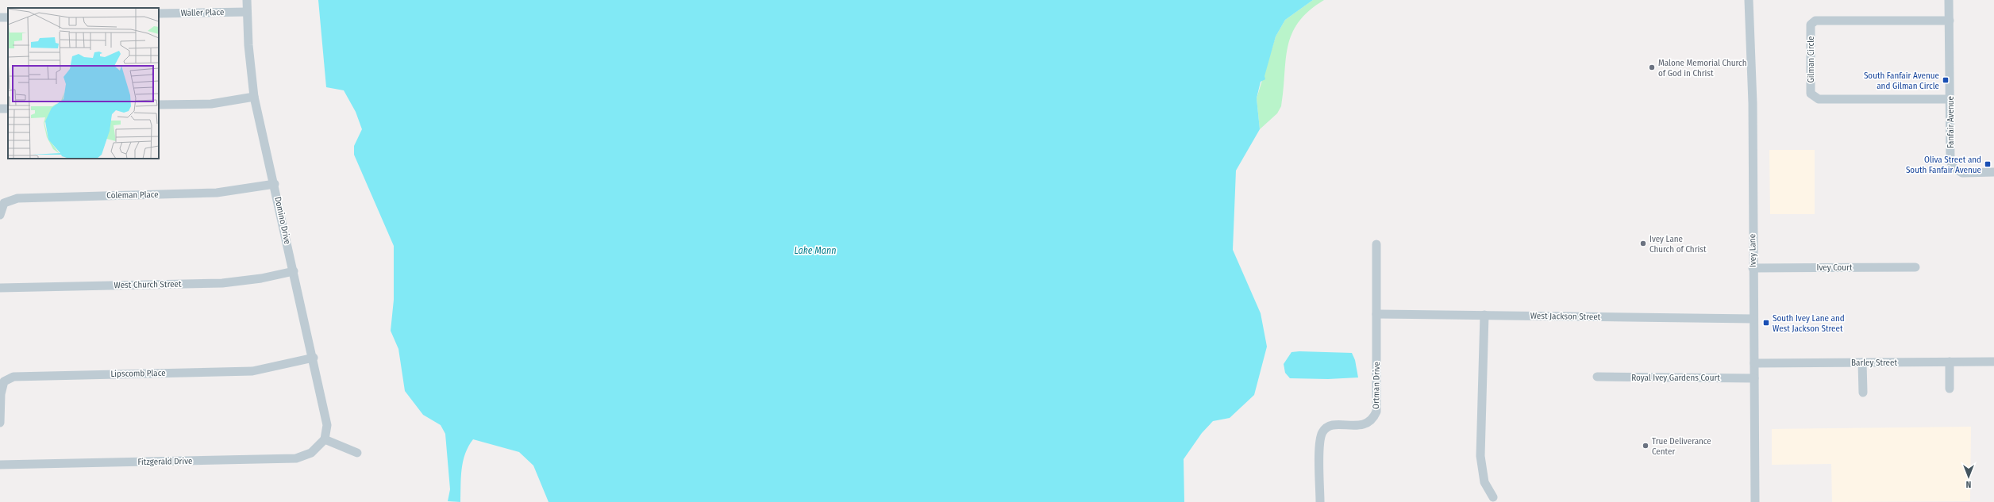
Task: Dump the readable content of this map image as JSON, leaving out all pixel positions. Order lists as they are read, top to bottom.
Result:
{
  "streets": {
    "street": [
      "Waller Place",
      "Gilman Circle",
      "Fanfair Avenue",
      "Coleman Place",
      "Domino Drive",
      "Ivey Lane",
      "Ivey Court",
      "West Church Street",
      "West Jackson Street",
      "Barley Street",
      "Lipscomb Place",
      "Royal Ivey Gardens Court",
      "Ortman Drive",
      "Fitzgerald Drive"
    ]
  },
  "crossings": [
    ["Waller Place", "Domino Drive"],
    ["Gilman Circle", "Fanfair Avenue"],
    ["Coleman Place", "Domino Drive"],
    ["Domino Drive", "West Church Street"],
    ["Domino Drive", "Lipscomb Place"],
    ["Domino Drive", "Fitzgerald Drive"],
    ["Ivey Lane", "Ivey Court"],
    ["Ivey Lane", "West Jackson Street"],
    ["Ivey Lane", "Barley Street"],
    ["Ivey Lane", "Royal Ivey Gardens Court"],
    ["West Jackson Street", "Ortman Drive"]
  ],
  "water": ["Lake Mann"],
  "places": {
    "other": ["Malone Memorial Church of God in Christ", "Ivey Lane Church of Christ", "True Deliverance Center"],
    "transit": ["South Fanfair Avenue and Gilman Circle", "Oliva Street and South Fanfair Avenue", "South Ivey Lane and West Jackson Street"]
  },
  "north": "bottom"
}
